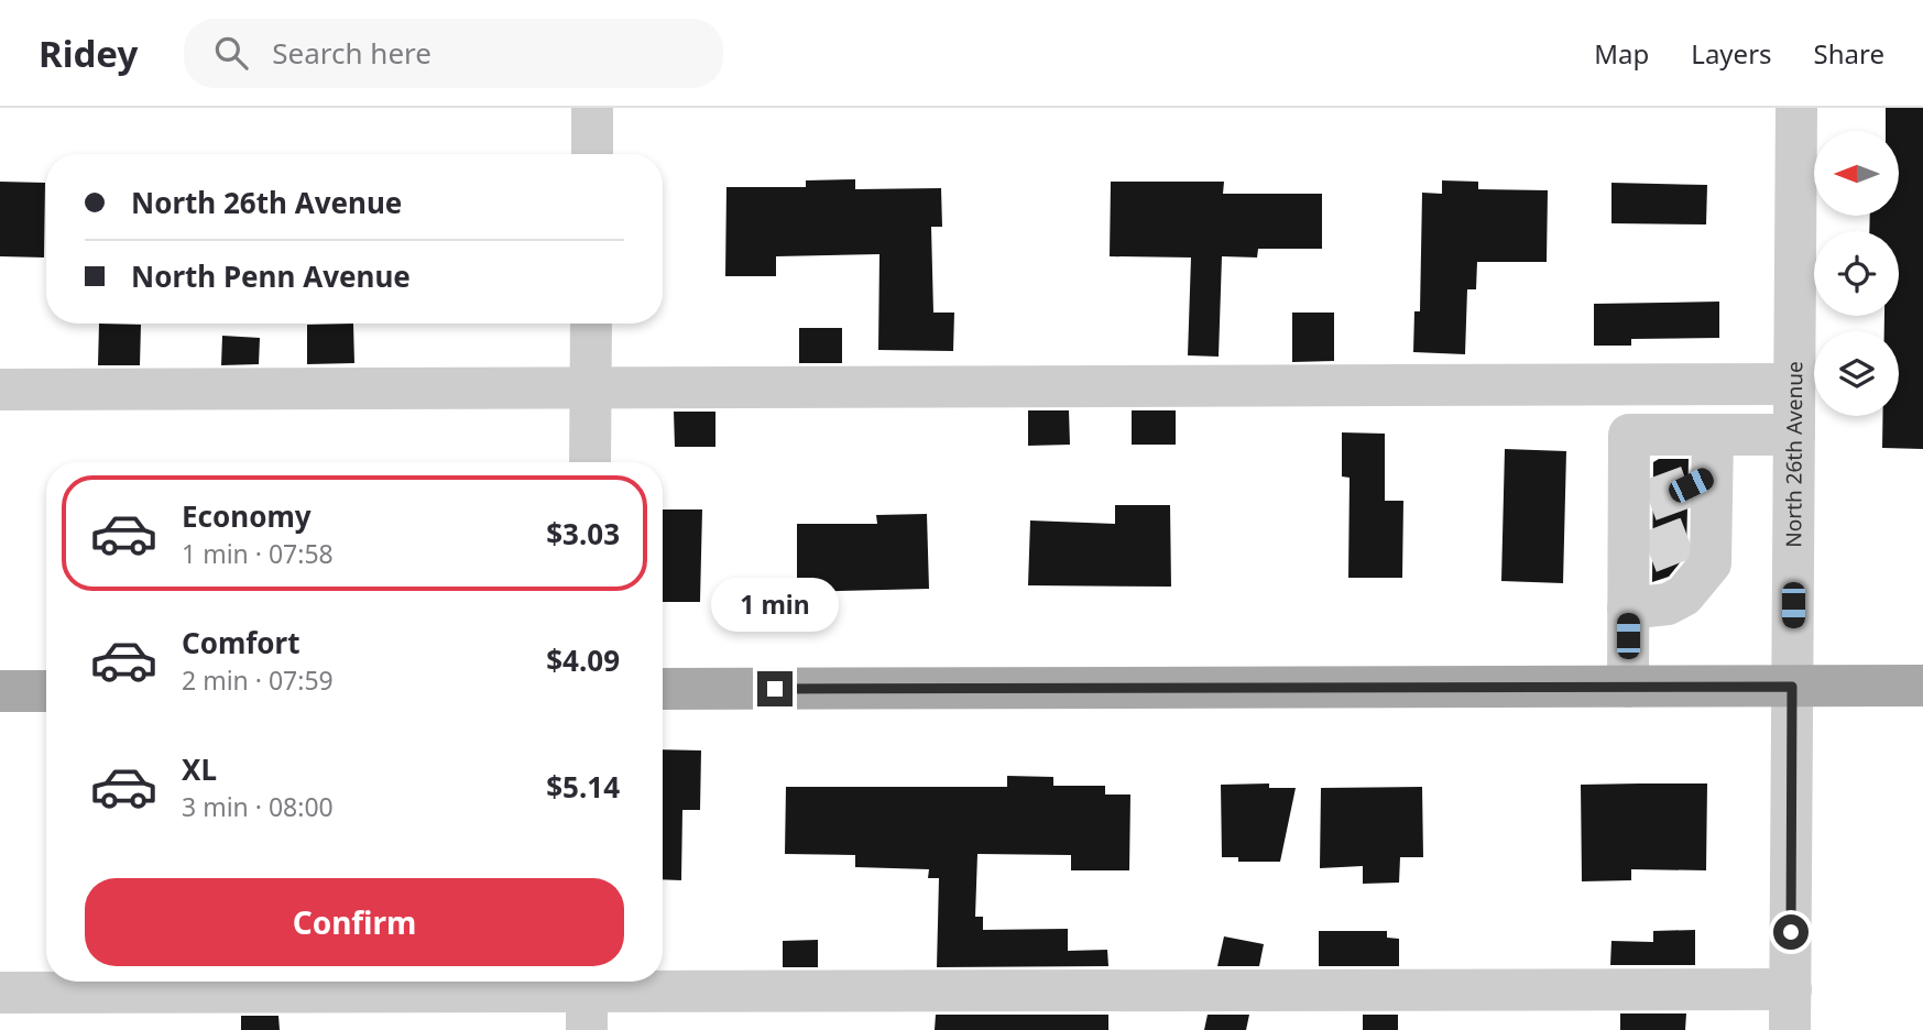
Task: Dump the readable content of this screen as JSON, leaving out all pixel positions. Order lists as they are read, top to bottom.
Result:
{
  "streets": {
    "street": ["North 26th Avenue"]
  },
  "north": "left",
  "page": {
    "header": "Ridey",
    "search": "Search here",
    "nav": ["Map", "Layers", "Share"],
    "banner": ["North 26th Avenue", "North Penn Avenue"],
    "list": [
      {
        "name": "Economy",
        "note": "1 min · 07:58",
        "value": "$3.03"
      },
      {
        "name": "Comfort",
        "note": "2 min · 07:59",
        "value": "$4.09"
      },
      {
        "name": "XL",
        "note": "3 min · 08:00",
        "value": "$5.14"
      }
    ],
    "bubble": "1 min",
    "buttons": "Confirm"
  }
}
